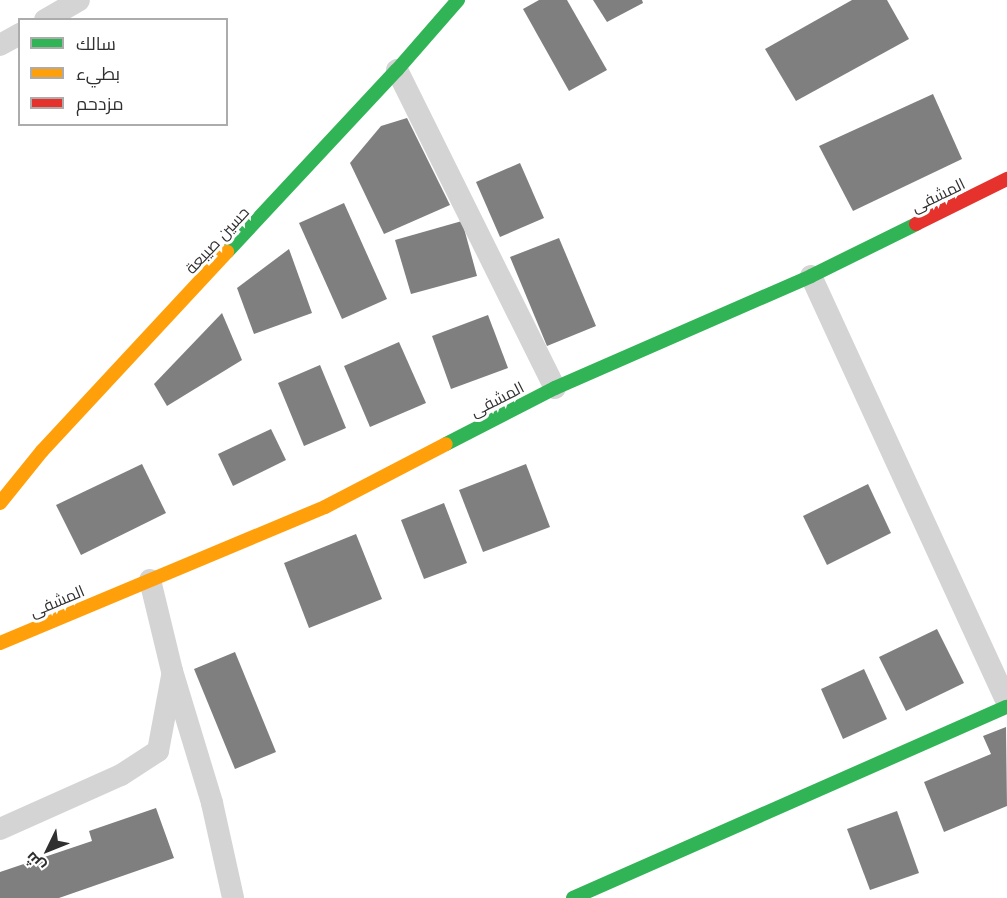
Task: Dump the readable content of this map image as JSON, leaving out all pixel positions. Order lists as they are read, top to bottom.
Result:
{
  "streets": {
    "street": ["المشفى", "حسين صيبعة"]
  },
  "legend": ["سالك", "بطيء", "مزدحم"],
  "north": "bottom left"
}
